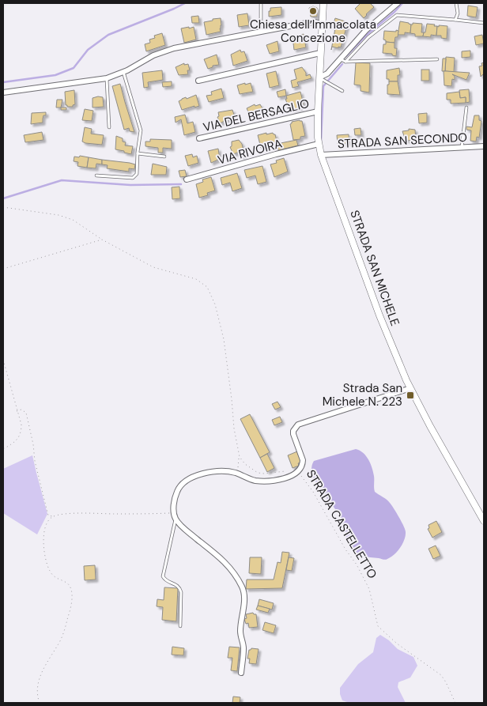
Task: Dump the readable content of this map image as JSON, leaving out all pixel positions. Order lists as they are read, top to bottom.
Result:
{
  "streets": {
    "street": [
      "VIA DEL BERSAGLIO",
      "STRADA SAN SECONDO",
      "VIA RIVOIRA",
      "STRADA SAN MICHELE",
      "STRADA CASTELLETTO"
    ]
  },
  "crossings": [
    ["VIA DEL BERSAGLIO", "STRADA SAN MICHELE"],
    ["STRADA SAN SECONDO", "STRADA SAN MICHELE"],
    ["VIA RIVOIRA", "STRADA SAN MICHELE"]
  ],
  "places": {
    "other": ["Chiesa dell′Immacolata Concezione"],
    "transit": ["Strada San Michele N. 223"]
  }
}
